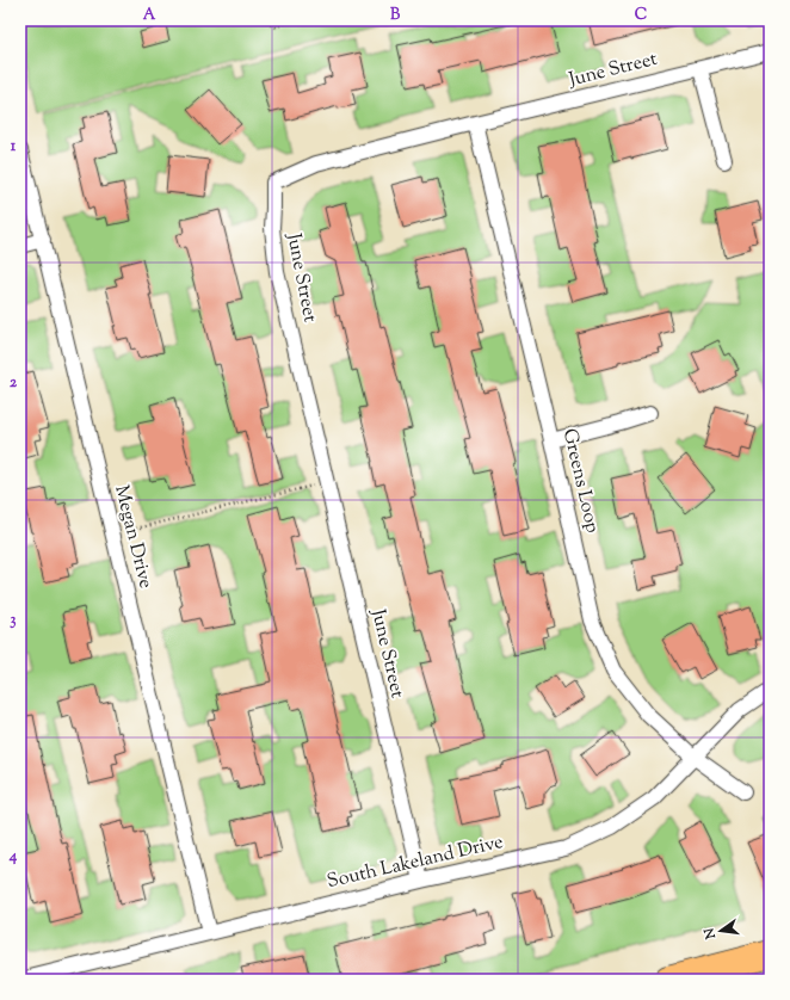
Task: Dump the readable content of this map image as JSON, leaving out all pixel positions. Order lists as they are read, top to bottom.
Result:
{
  "streets": {
    "street": [
      "June Street",
      "Greens Loop",
      "Megan Drive",
      "South Lakeland Drive"
    ]
  },
  "crossings": [
    ["June Street", "Greens Loop"],
    ["June Street", "South Lakeland Drive"],
    ["Greens Loop", "South Lakeland Drive"],
    ["Megan Drive", "South Lakeland Drive"]
  ],
  "north": "left",
  "grid": {
    "columns": ["A", "B", "C"],
    "rows": [
      "1",
      "2",
      "3",
      "4"
    ]
  }
}
